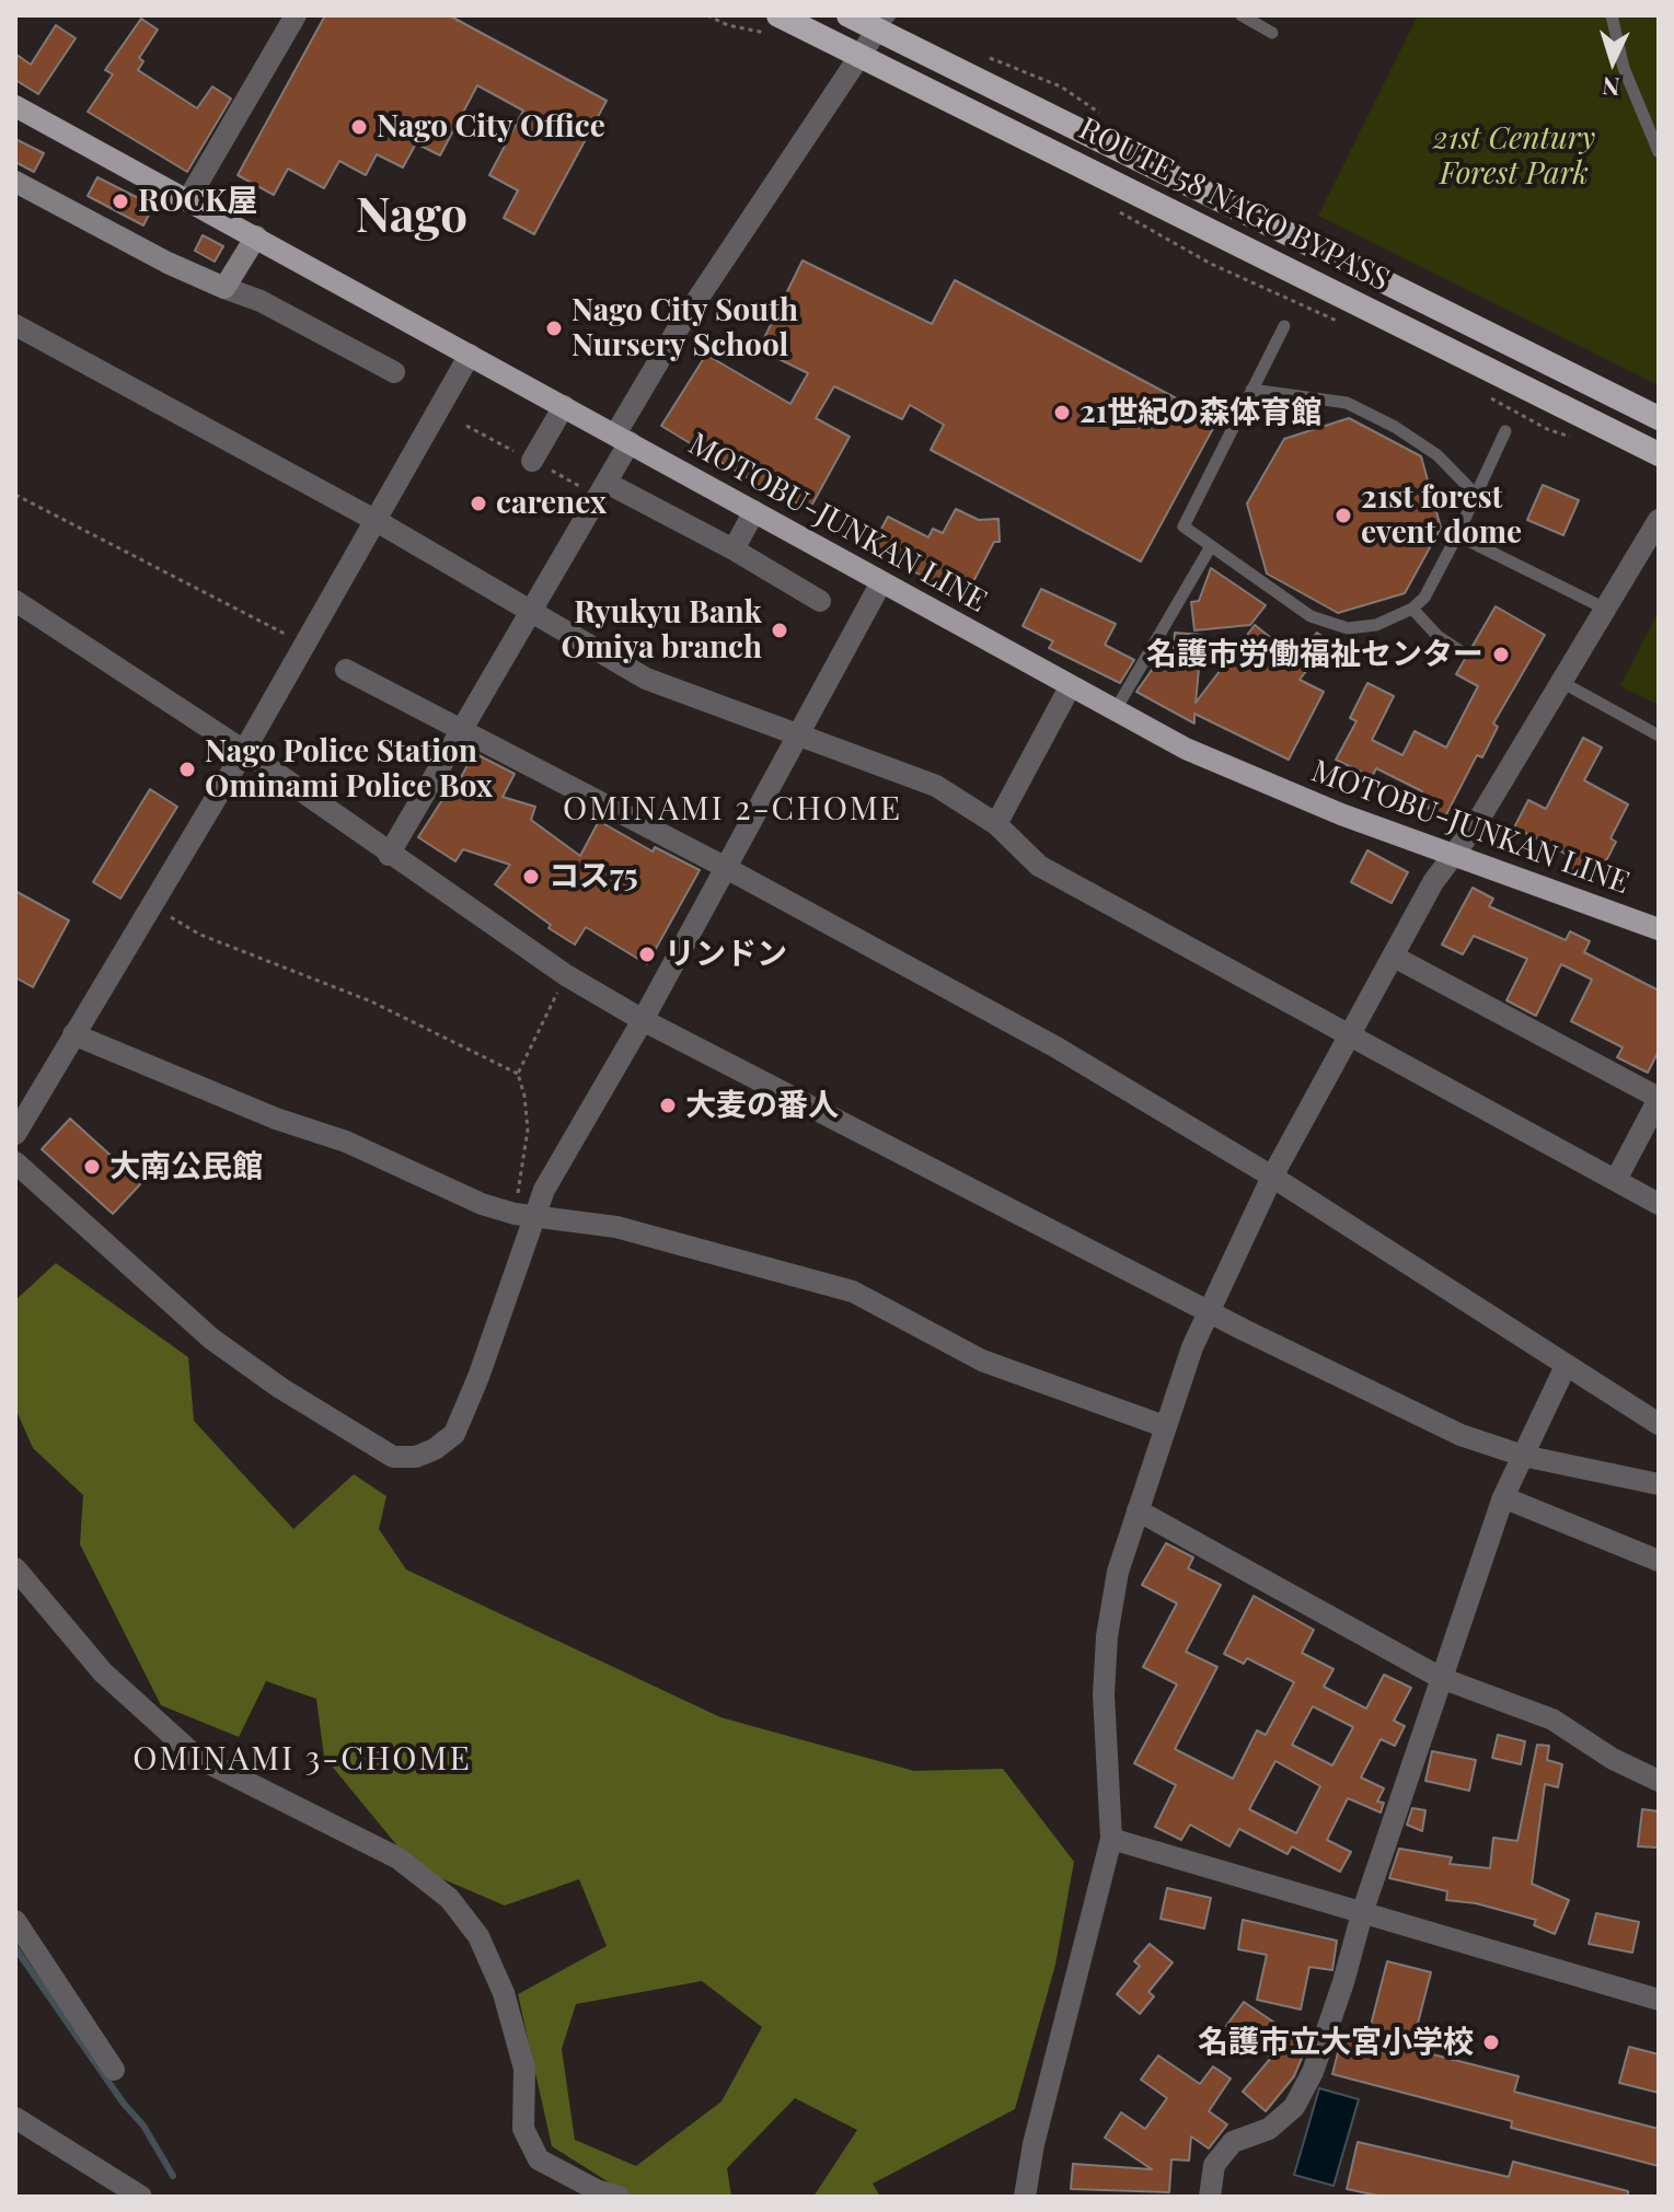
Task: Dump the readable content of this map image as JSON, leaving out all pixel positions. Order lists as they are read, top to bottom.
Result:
{
  "streets": {
    "highway": ["ROUTE 58 NAGO BYPASS"],
    "main road": ["MOTOBU-JUNKAN LINE"]
  },
  "districts": ["Nago", "OMINAMI 2-CHOME", "OMINAMI 3-CHOME"],
  "parks": ["21st Century Forest Park"],
  "places": [
    "Nago City Office",
    "ROCK屋",
    "Nago City South Nursery School",
    "21世紀の森体育館",
    "carenex",
    "21st forest event dome",
    "Ryukyu Bank Omiya branch",
    "名護市労働福祉センター",
    "Nago Police Station Ominami Police Box",
    "コス75",
    "リンドン",
    "大麦の番人",
    "大南公民館",
    "名護市立大宮小学校"
  ],
  "north": "bottom"
}
